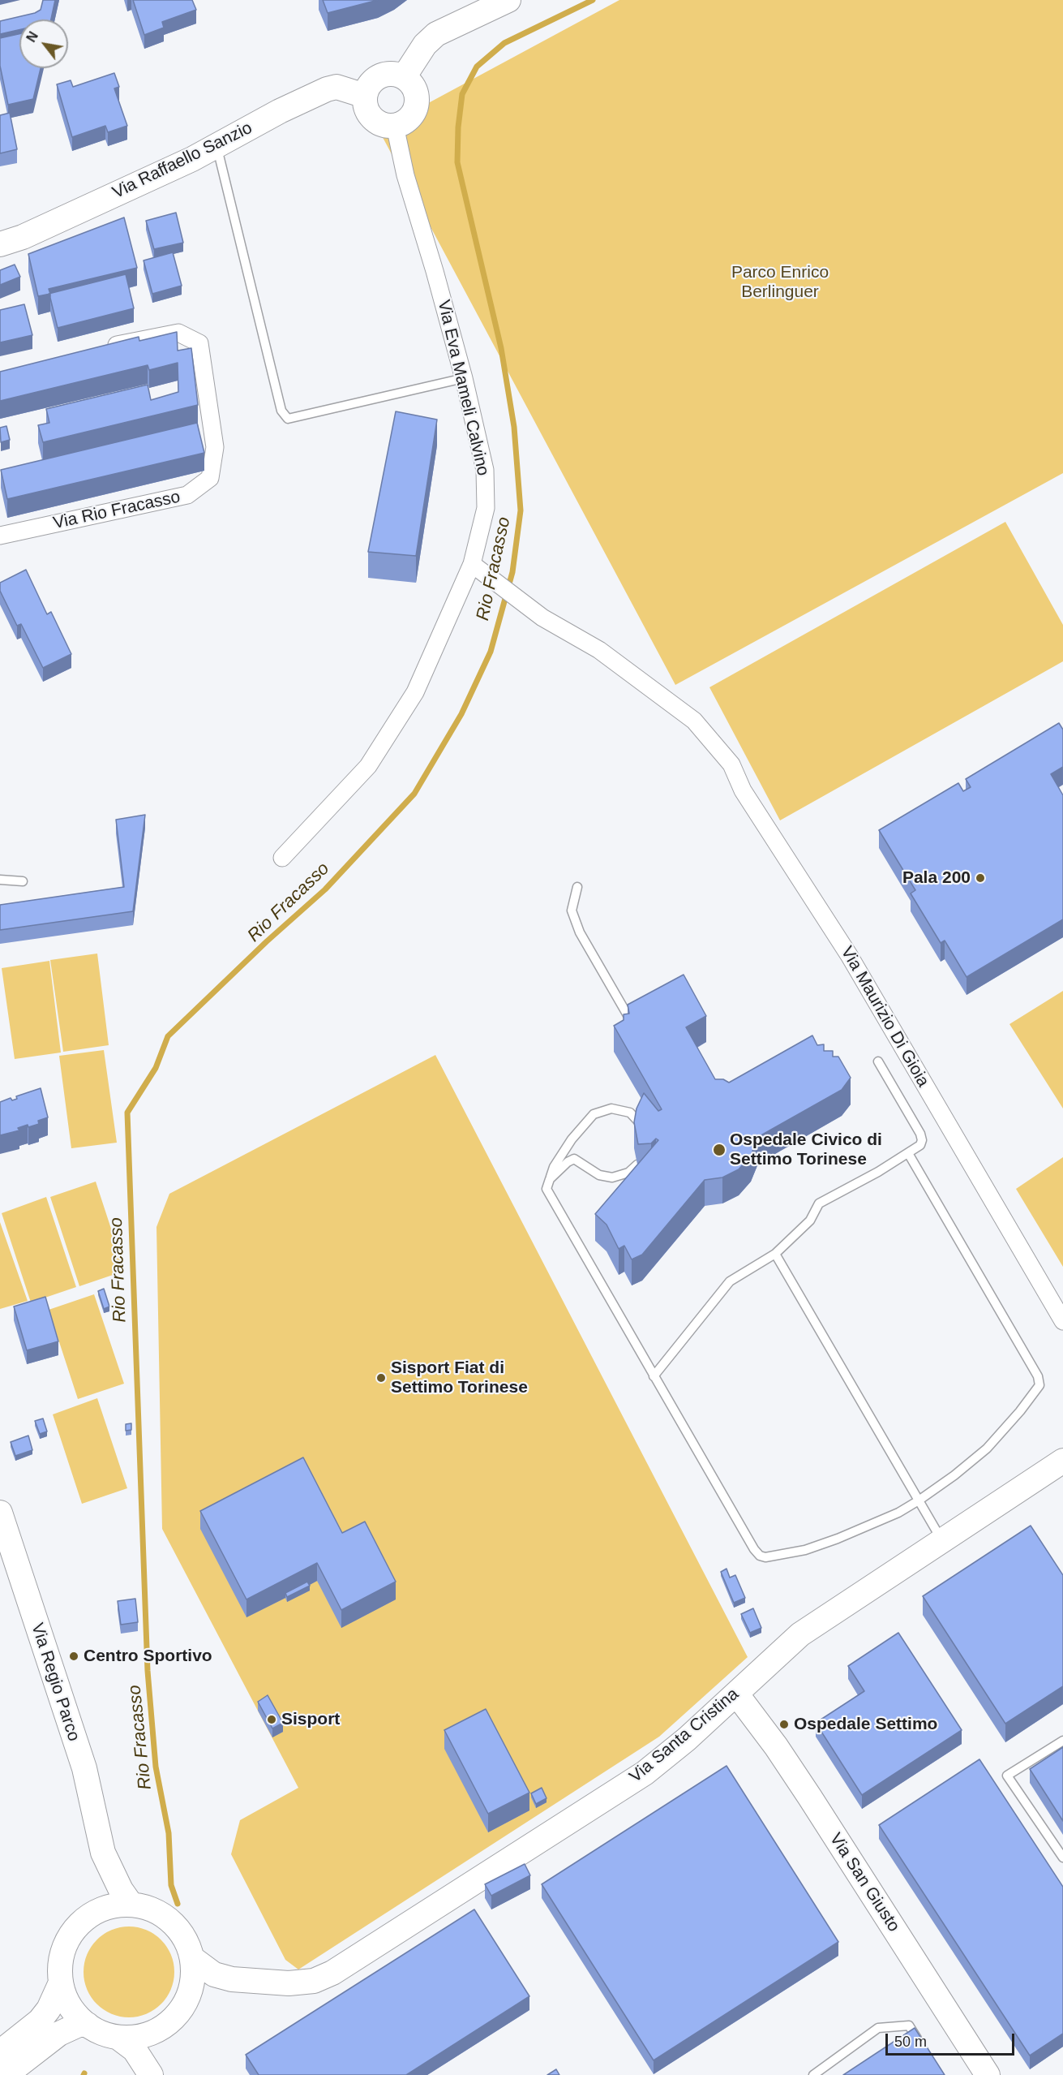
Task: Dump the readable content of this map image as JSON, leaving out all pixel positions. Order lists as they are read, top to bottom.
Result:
{
  "streets": {
    "street": [
      "Via Raffaello Sanzio",
      "Via Eva Mameli Calvino",
      "Via Rio Fracasso",
      "Via Maurizio Di Gioia",
      "Via Regio Parco",
      "Via Santa Cristina",
      "Via San Giusto"
    ]
  },
  "crossings": [
    ["Via Raffaello Sanzio", "Via Eva Mameli Calvino"],
    ["Via Eva Mameli Calvino", "Via Maurizio Di Gioia"],
    ["Via Regio Parco", "Via Santa Cristina"],
    ["Via Santa Cristina", "Via San Giusto"]
  ],
  "water": ["Rio Fracasso"],
  "parks": ["Parco Enrico Berlinguer"],
  "places": [
    "Pala 200",
    "Ospedale Civico di Settimo Torinese",
    "Sisport Fiat di Settimo Torinese",
    "Centro Sportivo",
    "Sisport",
    "Ospedale Settimo"
  ],
  "scale_bar": "50 m",
  "north": "top left"
}
